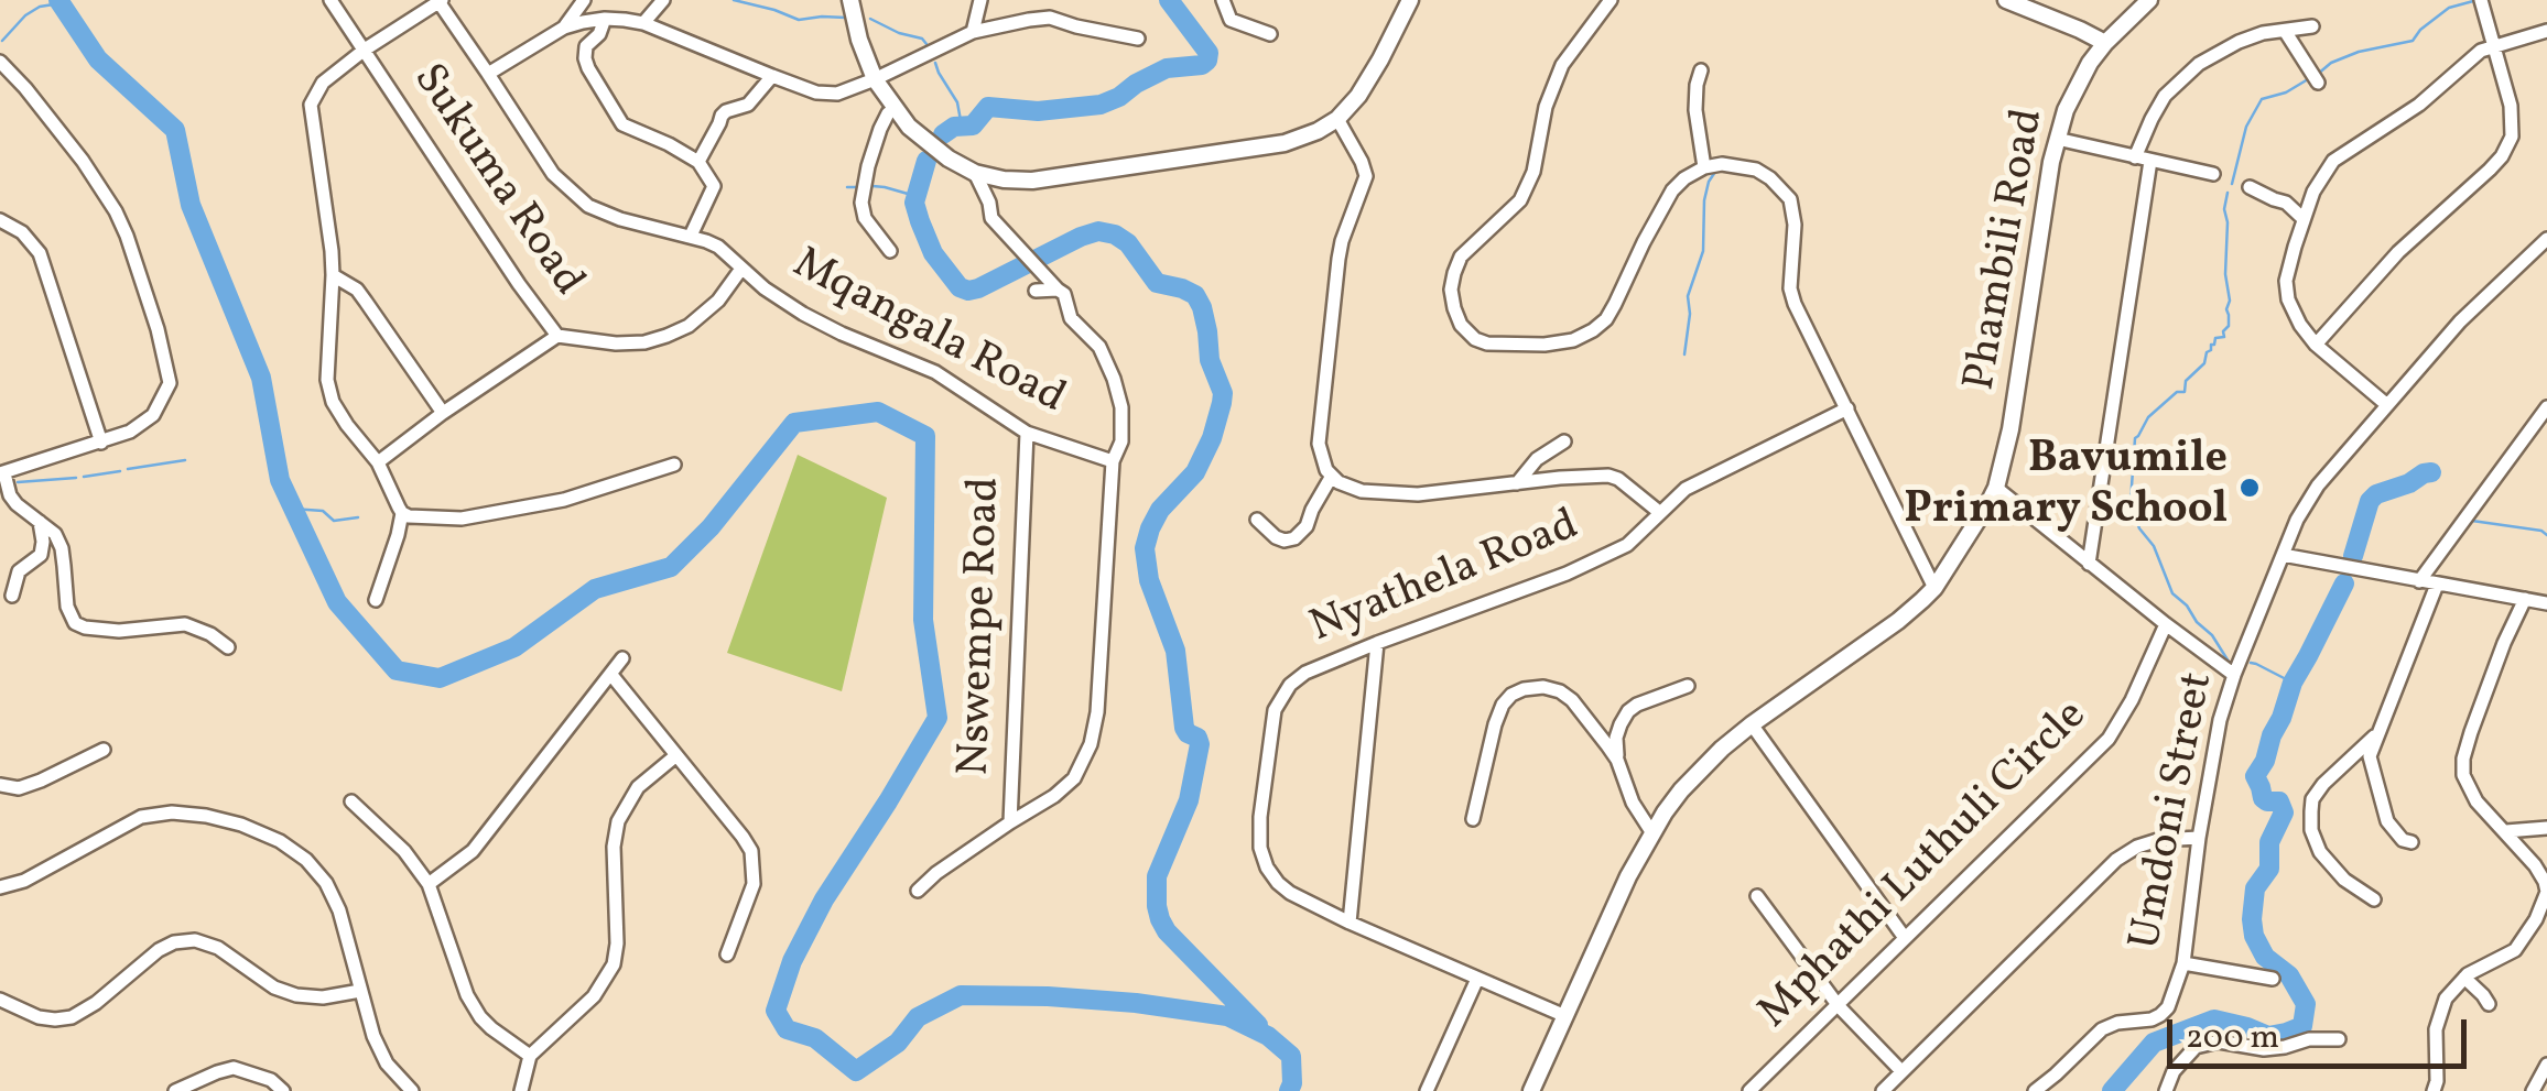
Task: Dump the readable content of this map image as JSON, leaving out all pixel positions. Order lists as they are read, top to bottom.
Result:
{
  "streets": {
    "street": [
      "Sukuma Road",
      "Phambili Road",
      "Mqangala Road",
      "Nyathela Road",
      "Nswempe Road",
      "Umdoni Street",
      "Mphathi Luthuli Circle"
    ]
  },
  "crossings": [
    ["Sukuma Road", "Mqangala Road"],
    ["Phambili Road", "Nyathela Road"],
    ["Mqangala Road", "Nswempe Road"]
  ],
  "places": ["Bavumile Primary School"],
  "scale_bar": "200 m"
}
